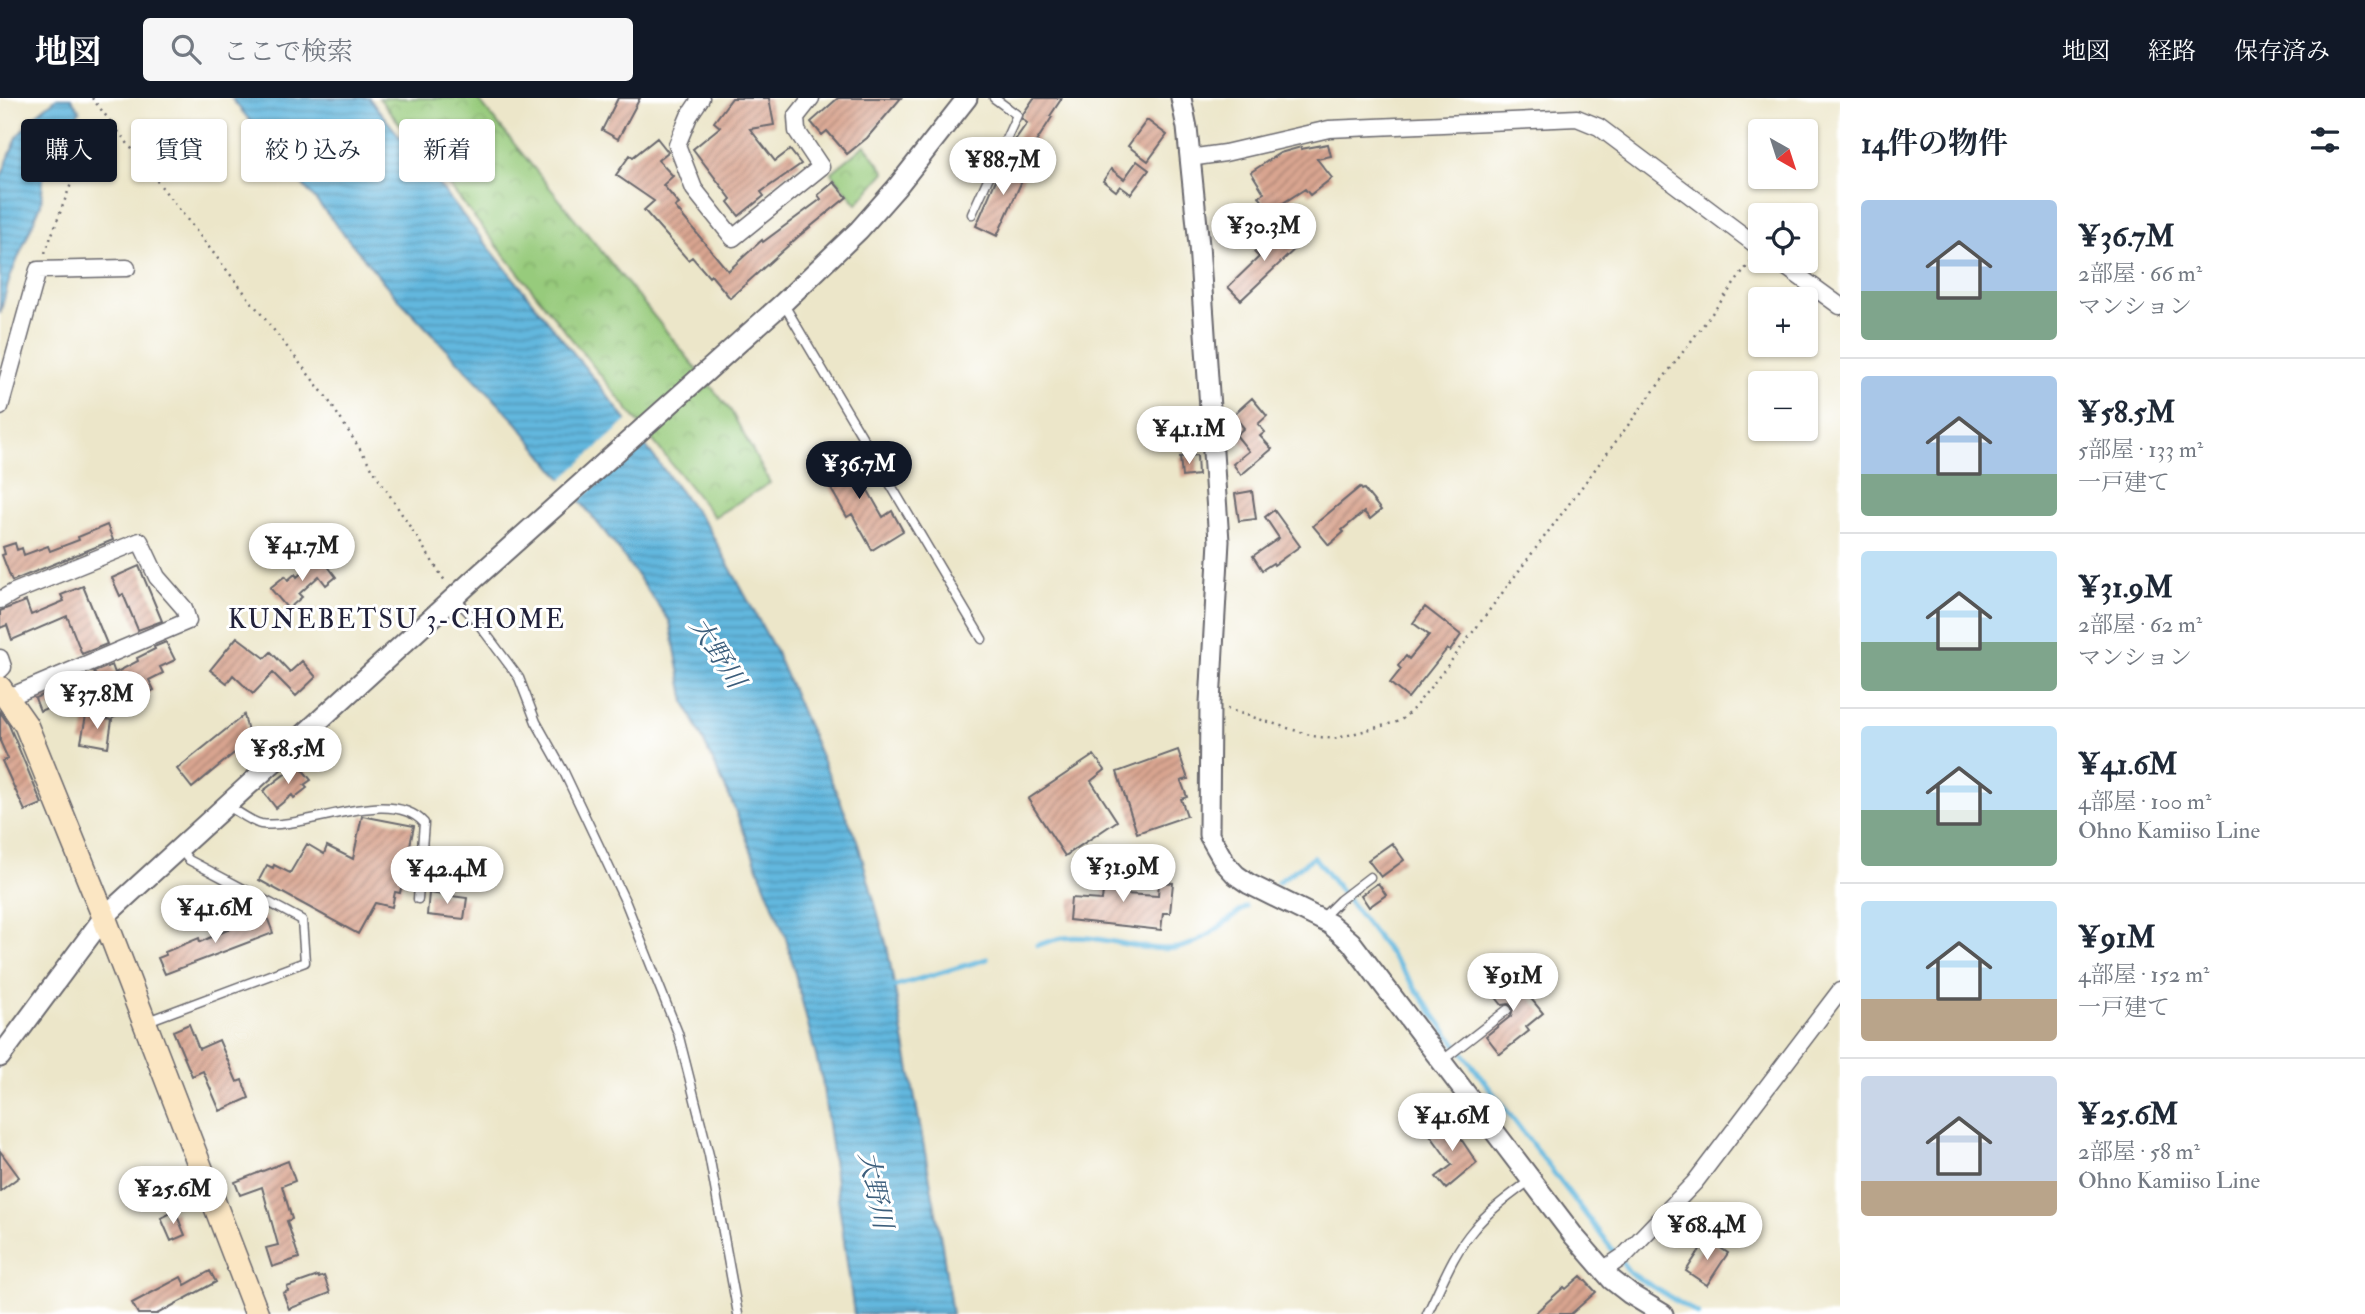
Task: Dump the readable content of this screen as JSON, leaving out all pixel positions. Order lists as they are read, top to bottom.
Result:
{
  "districts": ["KUNEBETSU 3-CHOME"],
  "water": ["大野川"],
  "north": "bottom right",
  "page": {
    "header": "地図",
    "search": "ここで検索",
    "nav": ["地図", "経路", "保存済み"],
    "heading": "14件の物件",
    "map_buttons": ["+", "−"],
    "chip": [
      "購入",
      "賃貸",
      "絞り込み",
      "新着"
    ],
    "price": [
      "¥88.7M",
      "¥30.3M",
      "¥41.1M",
      "¥36.7M",
      "¥41.7M",
      "¥37.8M",
      "¥58.5M",
      "¥31.9M",
      "¥42.4M",
      "¥41.6M",
      "¥91M",
      "¥41.6M",
      "¥25.6M",
      "¥68.4M"
    ],
    "list": [
      {
        "name": "¥36.7M",
        "note": "2部屋 · 66 m² · マンション"
      },
      {
        "name": "¥58.5M",
        "note": "5部屋 · 133 m² · 一戸建て"
      },
      {
        "name": "¥31.9M",
        "note": "2部屋 · 62 m² · マンション"
      },
      {
        "name": "¥41.6M",
        "note": "4部屋 · 100 m² · Ohno Kamiiso Line"
      },
      {
        "name": "¥91M",
        "note": "4部屋 · 152 m² · 一戸建て"
      },
      {
        "name": "¥25.6M",
        "note": "2部屋 · 58 m² · Ohno Kamiiso Line"
      }
    ]
  }
}
